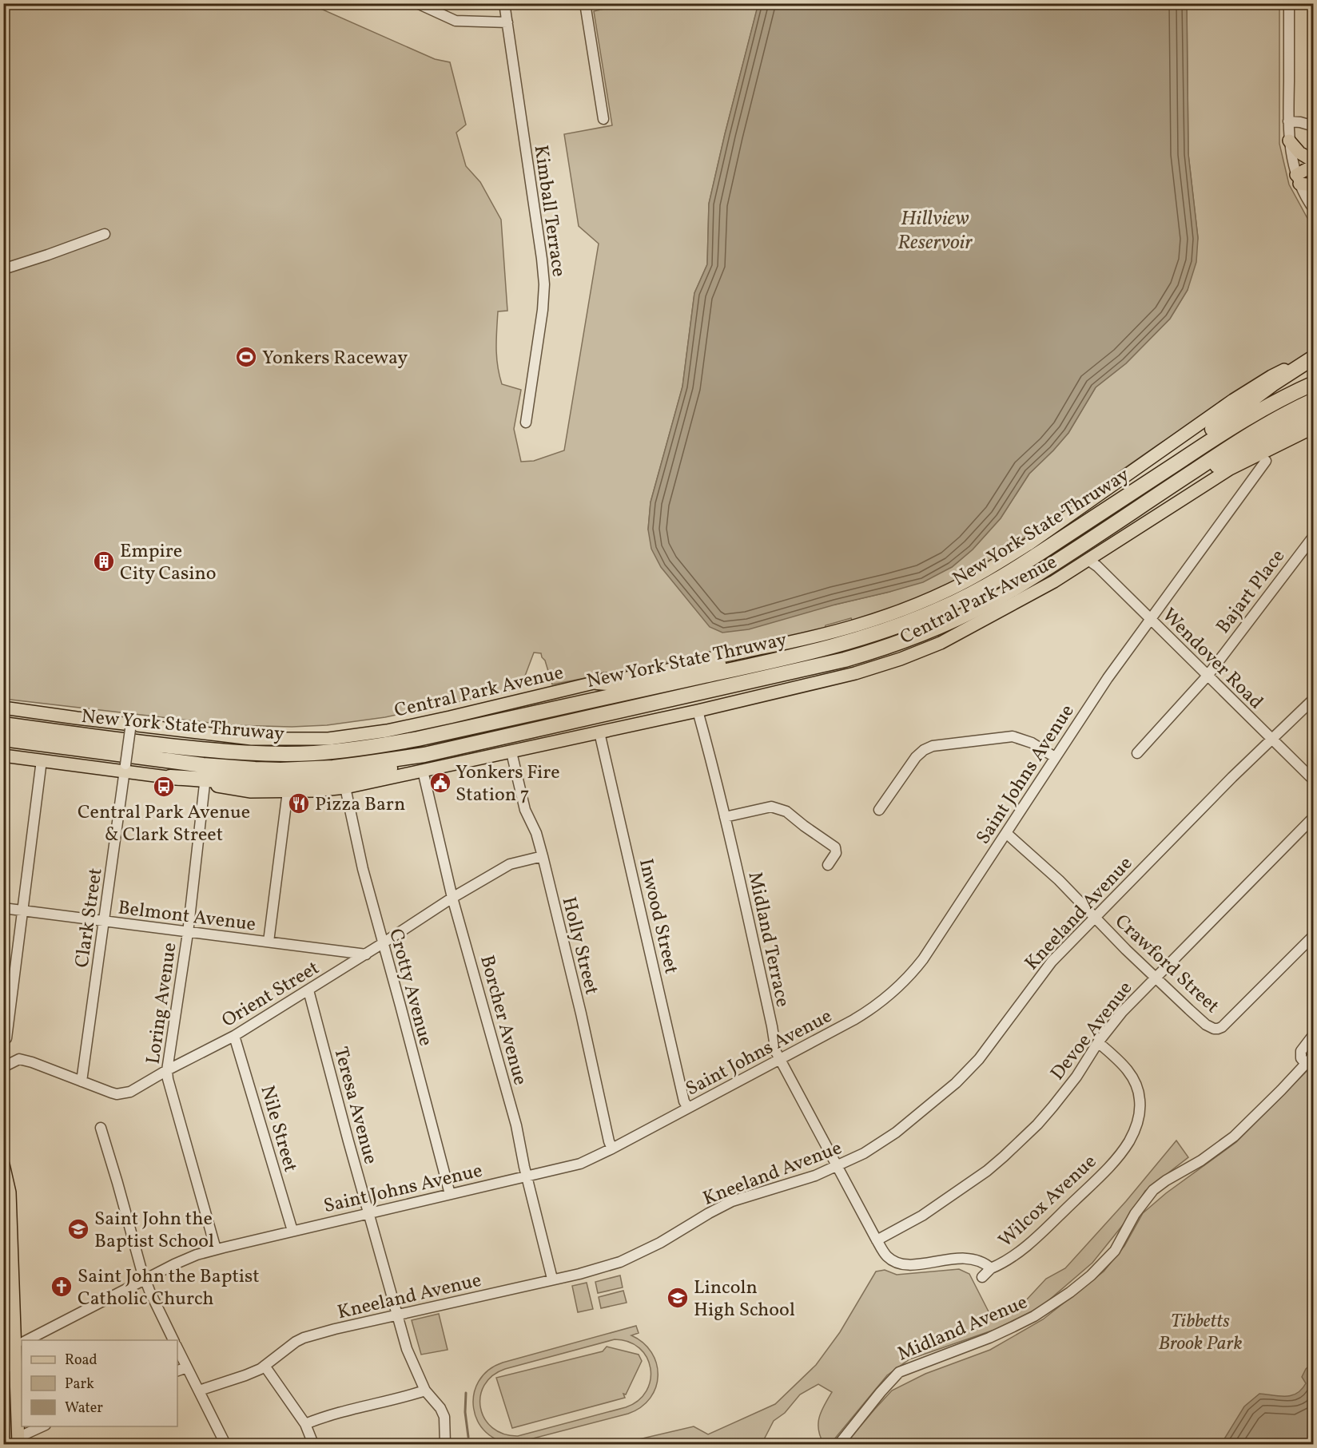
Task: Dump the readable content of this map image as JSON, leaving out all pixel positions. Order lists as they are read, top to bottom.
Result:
{
  "streets": {
    "highway": ["New York State Thruway"],
    "main road": ["Central Park Avenue"],
    "street": [
      "Kimball Terrace",
      "Bajart Place",
      "Wendover Road",
      "Saint Johns Avenue",
      "Kneeland Avenue",
      "Belmont Avenue",
      "Inwood Street",
      "Clark Street",
      "Midland Terrace",
      "Holly Street",
      "Crawford Street",
      "Crotty Avenue",
      "Orient Street",
      "Loring Avenue",
      "Borcher Avenue",
      "Devoe Avenue",
      "Teresa Avenue",
      "Nile Street",
      "Wilcox Avenue",
      "Midland Avenue"
    ]
  },
  "crossings": [
    ["Bajart Place", "Wendover Road"],
    ["Central Park Avenue", "Wendover Road"],
    ["Central Park Avenue", "Inwood Street"],
    ["Central Park Avenue", "Clark Street"],
    ["Central Park Avenue", "Midland Terrace"],
    ["Central Park Avenue", "Holly Street"],
    ["Central Park Avenue", "Crotty Avenue"],
    ["Central Park Avenue", "Loring Avenue"],
    ["Central Park Avenue", "Borcher Avenue"],
    ["Wendover Road", "Saint Johns Avenue"],
    ["Wendover Road", "Kneeland Avenue"],
    ["Saint Johns Avenue", "Inwood Street"],
    ["Saint Johns Avenue", "Midland Terrace"],
    ["Saint Johns Avenue", "Holly Street"],
    ["Saint Johns Avenue", "Crawford Street"],
    ["Saint Johns Avenue", "Crotty Avenue"],
    ["Saint Johns Avenue", "Loring Avenue"],
    ["Saint Johns Avenue", "Borcher Avenue"],
    ["Saint Johns Avenue", "Teresa Avenue"],
    ["Saint Johns Avenue", "Nile Street"],
    ["Kneeland Avenue", "Midland Terrace"],
    ["Kneeland Avenue", "Crawford Street"],
    ["Kneeland Avenue", "Borcher Avenue"],
    ["Kneeland Avenue", "Teresa Avenue"],
    ["Belmont Avenue", "Clark Street"],
    ["Belmont Avenue", "Orient Street"],
    ["Belmont Avenue", "Loring Avenue"],
    ["Clark Street", "Orient Street"],
    ["Midland Terrace", "Devoe Avenue"],
    ["Midland Terrace", "Wilcox Avenue"],
    ["Holly Street", "Orient Street"],
    ["Crawford Street", "Devoe Avenue"],
    ["Crotty Avenue", "Orient Street"],
    ["Orient Street", "Loring Avenue"],
    ["Orient Street", "Borcher Avenue"],
    ["Orient Street", "Teresa Avenue"],
    ["Orient Street", "Nile Street"],
    ["Devoe Avenue", "Wilcox Avenue"]
  ],
  "water": ["Hillview Reservoir"],
  "parks": ["Tibbetts Brook Park"],
  "places": {
    "sports": ["Yonkers Raceway"],
    "building": ["Empire City Casino"],
    "public building": ["Yonkers Fire Station 7"],
    "bus stop": ["Central Park Avenue & Clark Street"],
    "restaurant": ["Pizza Barn"],
    "school or university": ["Saint John the Baptist School", "Lincoln High School"],
    "church": ["Saint John the Baptist Catholic Church"]
  },
  "legend": ["Road", "Park", "Water"]
}
